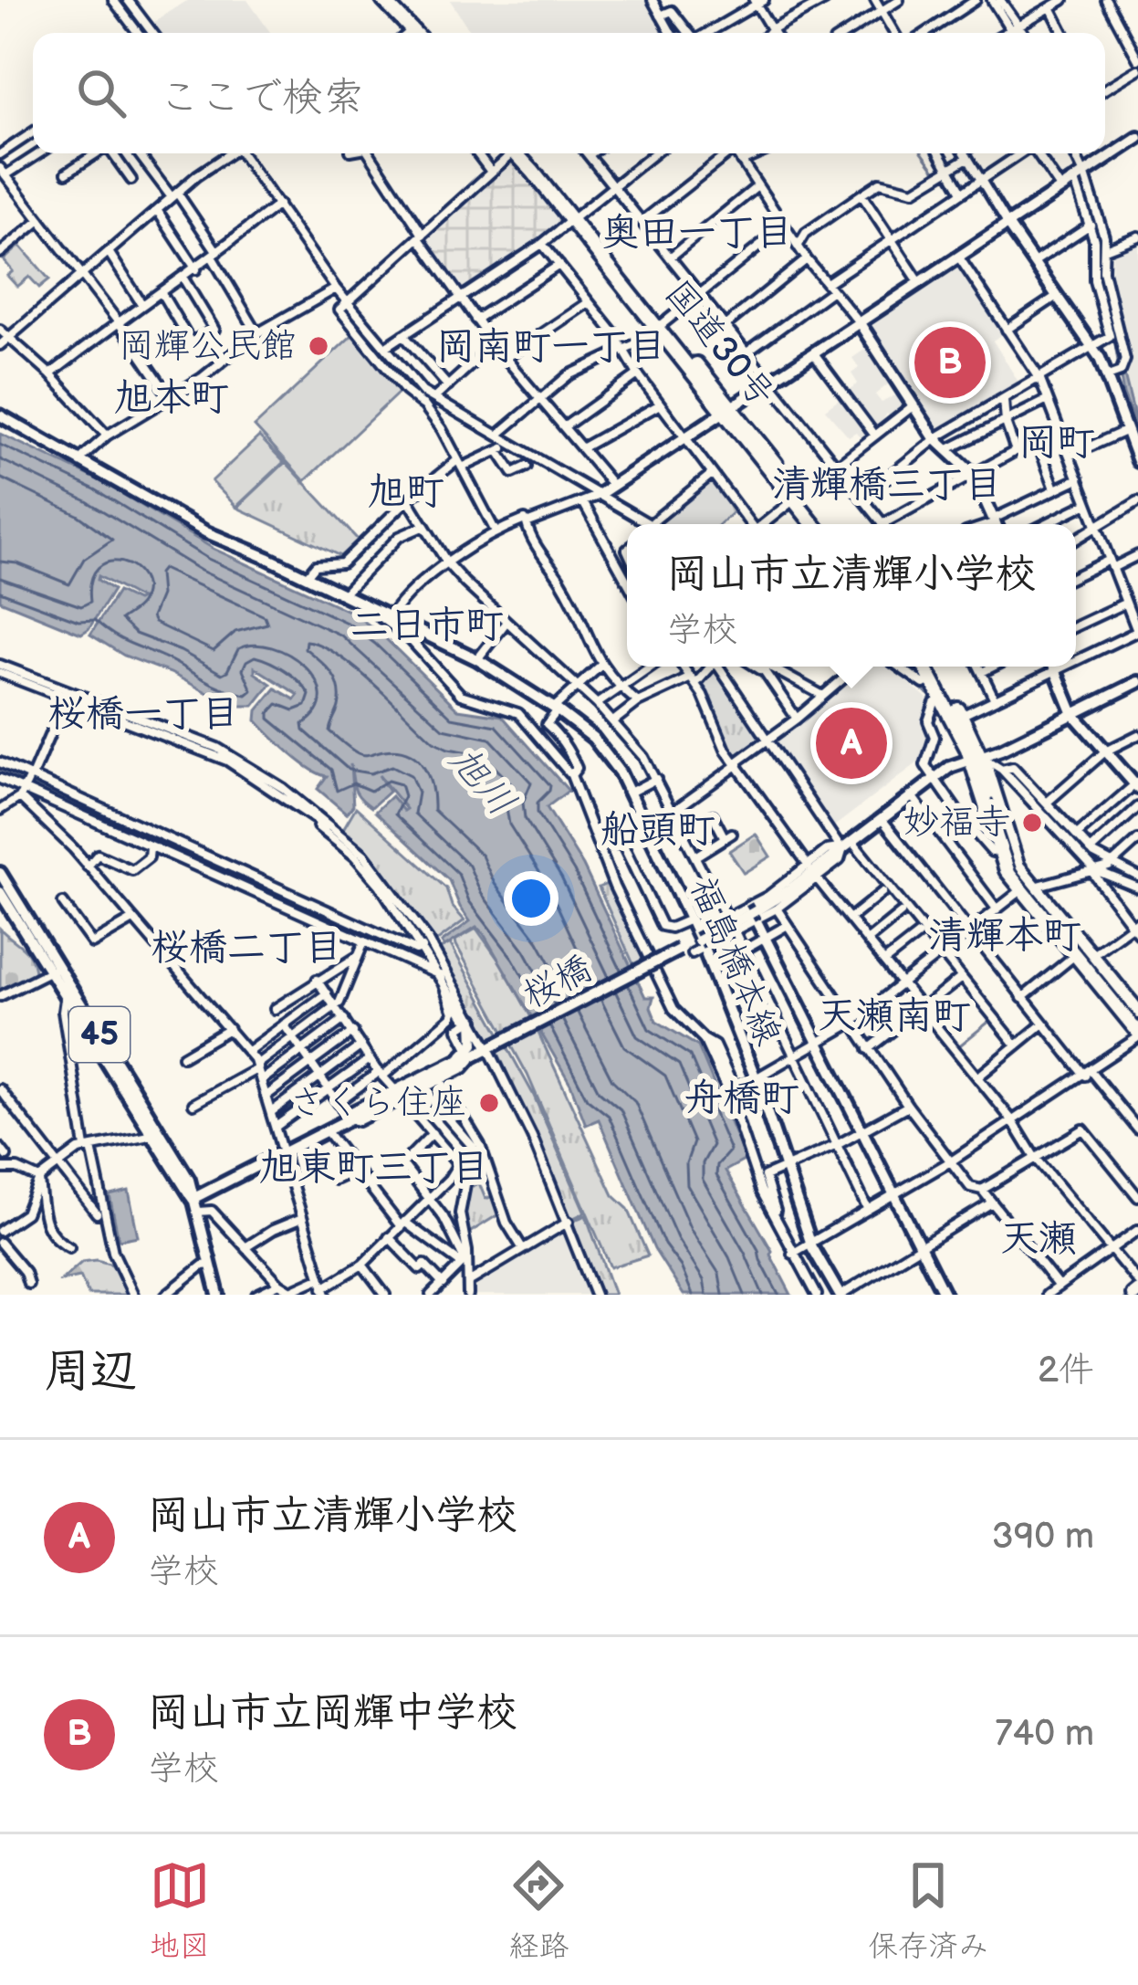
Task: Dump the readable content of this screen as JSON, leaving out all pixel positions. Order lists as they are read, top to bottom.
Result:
{
  "streets": {
    "highway": ["国道30号"],
    "street": ["福島橋本線", "桜橋", "45"]
  },
  "crossings": [
    ["福島橋本線", "桜橋"],
    ["桜橋", "45"]
  ],
  "districts": [
    "奥田一丁目",
    "岡南町一丁目",
    "旭本町",
    "岡町",
    "清輝橋三丁目",
    "旭町",
    "二日市町",
    "桜橋一丁目",
    "船頭町",
    "清輝本町",
    "桜橋二丁目",
    "天瀬南町",
    "舟橋町",
    "旭東町三丁目",
    "天瀬"
  ],
  "water": ["旭川"],
  "places": ["岡輝公民館", "妙福寺", "さくら住座"],
  "page": {
    "search": "ここで検索",
    "pins": ["B", "A"],
    "popup": ["岡山市立清輝小学校", "学校"],
    "heading": ["周辺", "2件"],
    "list": [
      {
        "mark": "A",
        "name": "岡山市立清輝小学校",
        "note": "学校",
        "value": "390 m"
      },
      {
        "mark": "B",
        "name": "岡山市立岡輝中学校",
        "note": "学校",
        "value": "740 m"
      }
    ],
    "nav": ["地図", "経路", "保存済み"]
  }
}
